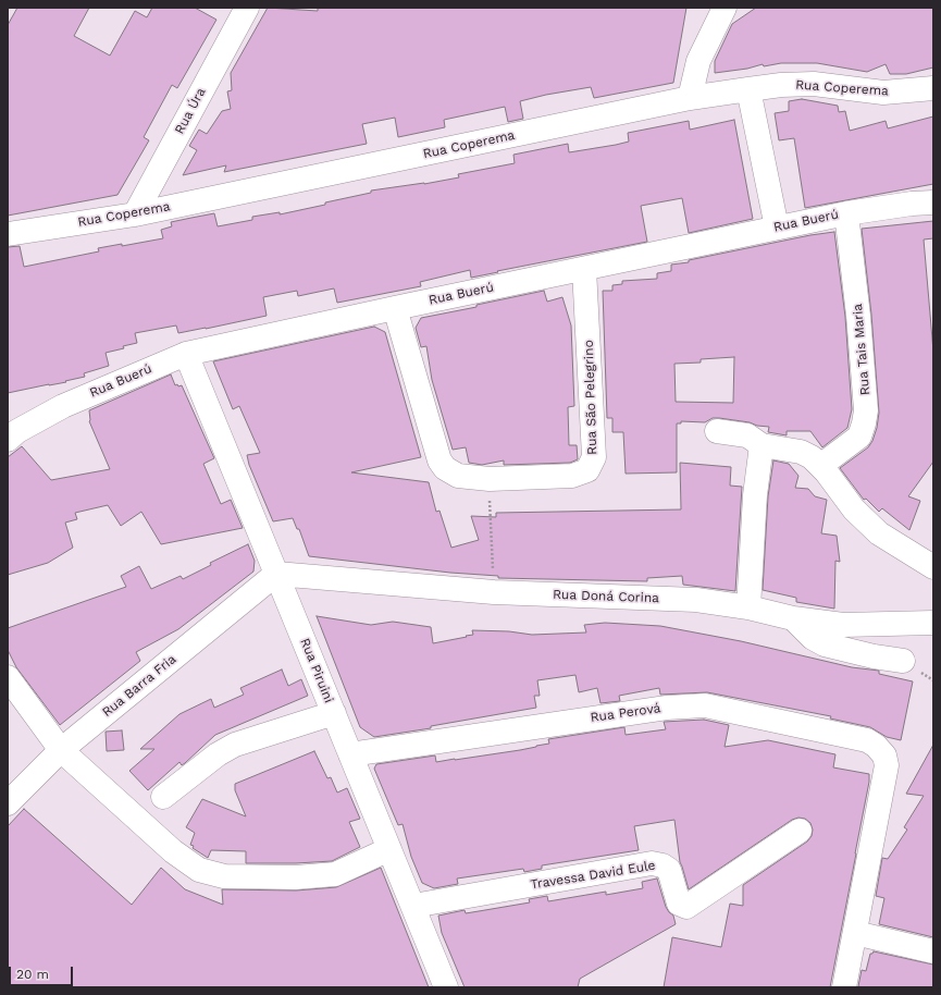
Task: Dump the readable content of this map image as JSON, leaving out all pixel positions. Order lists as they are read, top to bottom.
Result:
{
  "streets": {
    "street": [
      "Rua Coperema",
      "Rua Úra",
      "Rua Buerú",
      "Rua Tais Maria",
      "Rua São Pelegrino",
      "Rua Doná Corina",
      "Rua Piruini",
      "Rua Barra Fria",
      "Rua Perová",
      "Travessa David Eule"
    ]
  },
  "crossings": [
    ["Rua Coperema", "Rua Úra"],
    ["Rua Buerú", "Rua Tais Maria"],
    ["Rua Buerú", "Rua São Pelegrino"],
    ["Rua Buerú", "Rua Piruini"],
    ["Rua Doná Corina", "Rua Piruini"],
    ["Rua Doná Corina", "Rua Barra Fria"],
    ["Rua Piruini", "Rua Barra Fria"],
    ["Rua Piruini", "Rua Perová"],
    ["Rua Piruini", "Travessa David Eule"]
  ],
  "scale_bar": "20 m"
}
